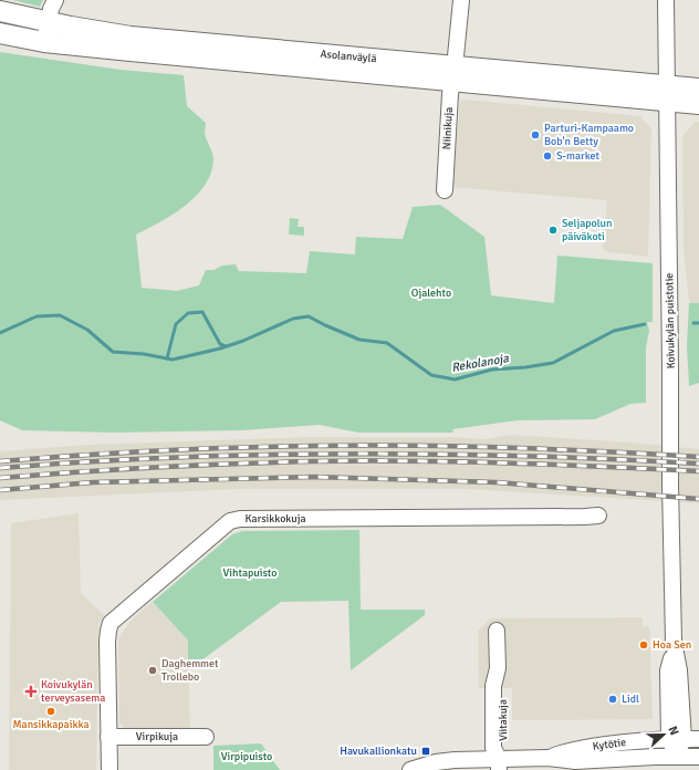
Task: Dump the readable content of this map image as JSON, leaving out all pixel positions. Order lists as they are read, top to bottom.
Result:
{
  "streets": {
    "main road": ["Asolanväylä"],
    "street": [
      "Niinikuja",
      "Koivukylän puistotie",
      "Karsikkokuja",
      "Viitakuja",
      "Virpikuja",
      "Kytötie"
    ]
  },
  "crossings": [
    ["Asolanväylä", "Niinikuja"],
    ["Asolanväylä", "Koivukylän puistotie"],
    ["Koivukylän puistotie", "Kytötie"],
    ["Karsikkokuja", "Virpikuja"],
    ["Viitakuja", "Kytötie"]
  ],
  "water": ["Rekolanoja"],
  "parks": ["Ojalehto", "Vihtapuisto", "Virpipuisto"],
  "places": {
    "other": [
      "Parturi-Kampaamo Bob'n Betty",
      "S-market",
      "Seljapolun päiväkoti",
      "Hoa Sen",
      "Daghemmet Trollebo",
      "Lidl",
      "Mansikkapaikka"
    ],
    "health": ["Koivukylän terveysasema"],
    "transit": ["Havukallionkatu"]
  },
  "north": "right"
}
